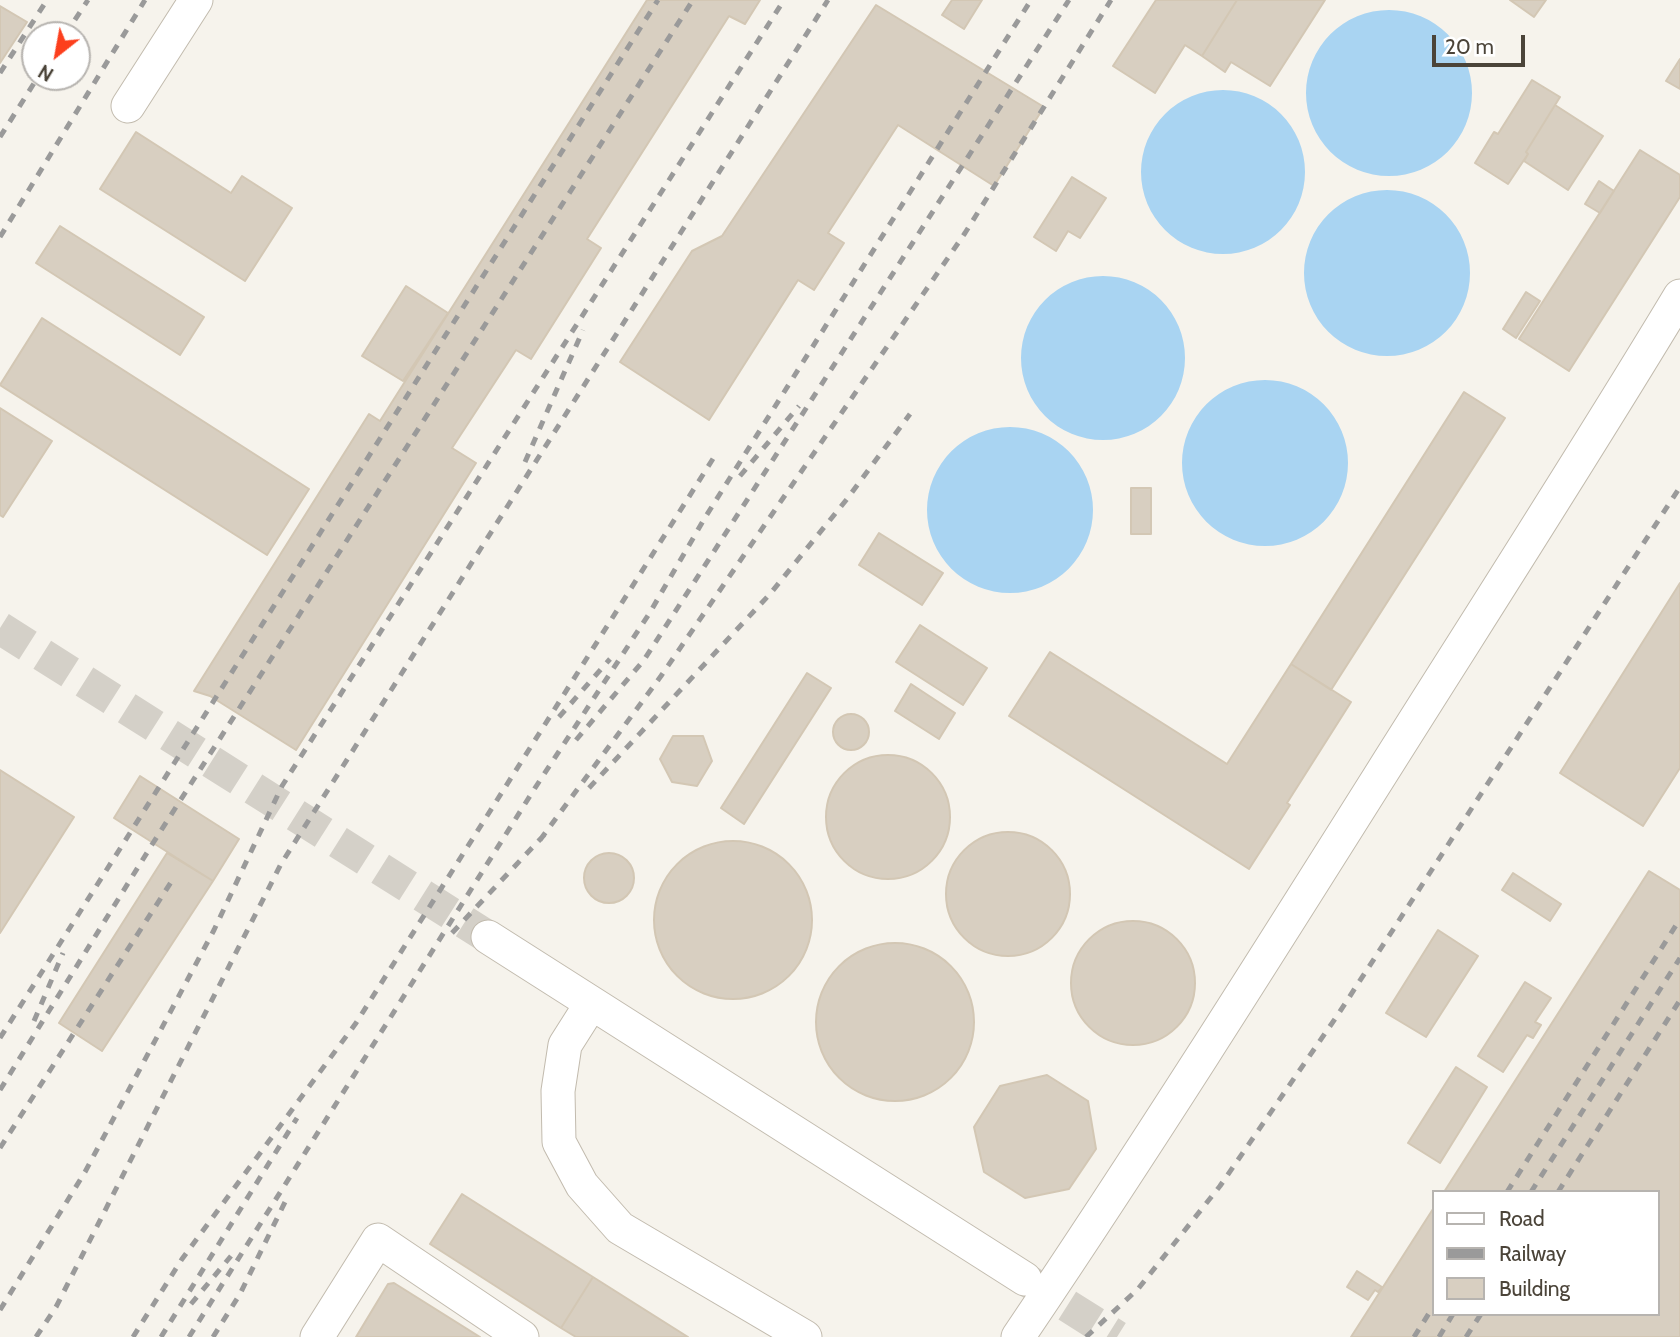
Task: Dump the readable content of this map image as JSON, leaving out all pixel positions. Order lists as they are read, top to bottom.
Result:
{
  "legend": ["Road", "Railway", "Building"],
  "scale_bar": "20 m",
  "north": "bottom left"
}
